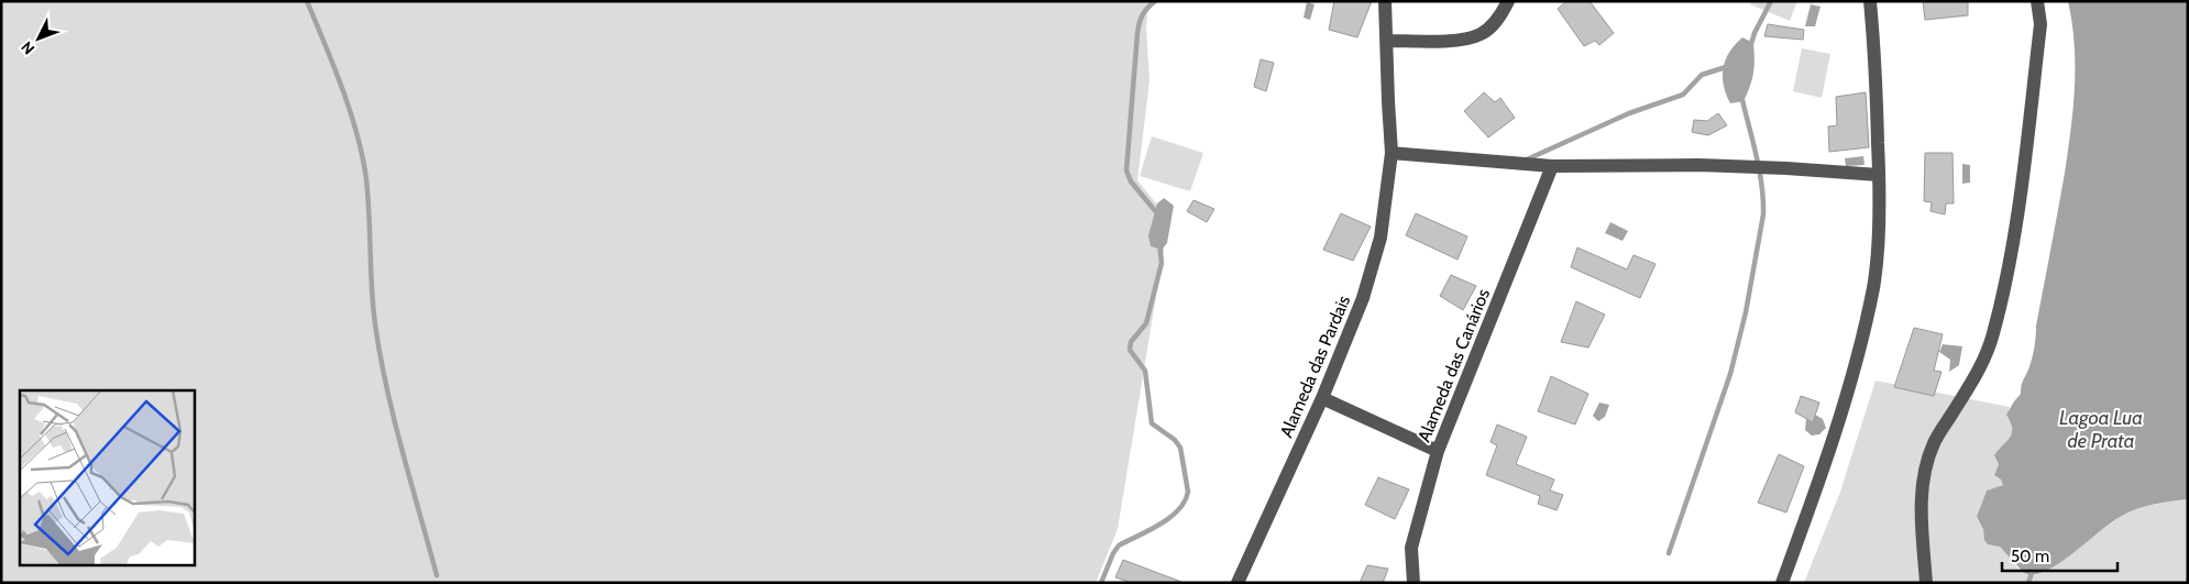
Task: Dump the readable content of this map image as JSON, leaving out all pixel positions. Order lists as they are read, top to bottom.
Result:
{
  "streets": {
    "street": ["Alameda das Canários", "Alameda das Pardais"]
  },
  "water": ["Lagoa Lua de Prata"],
  "scale_bar": "50 m",
  "north": "bottom left"
}
